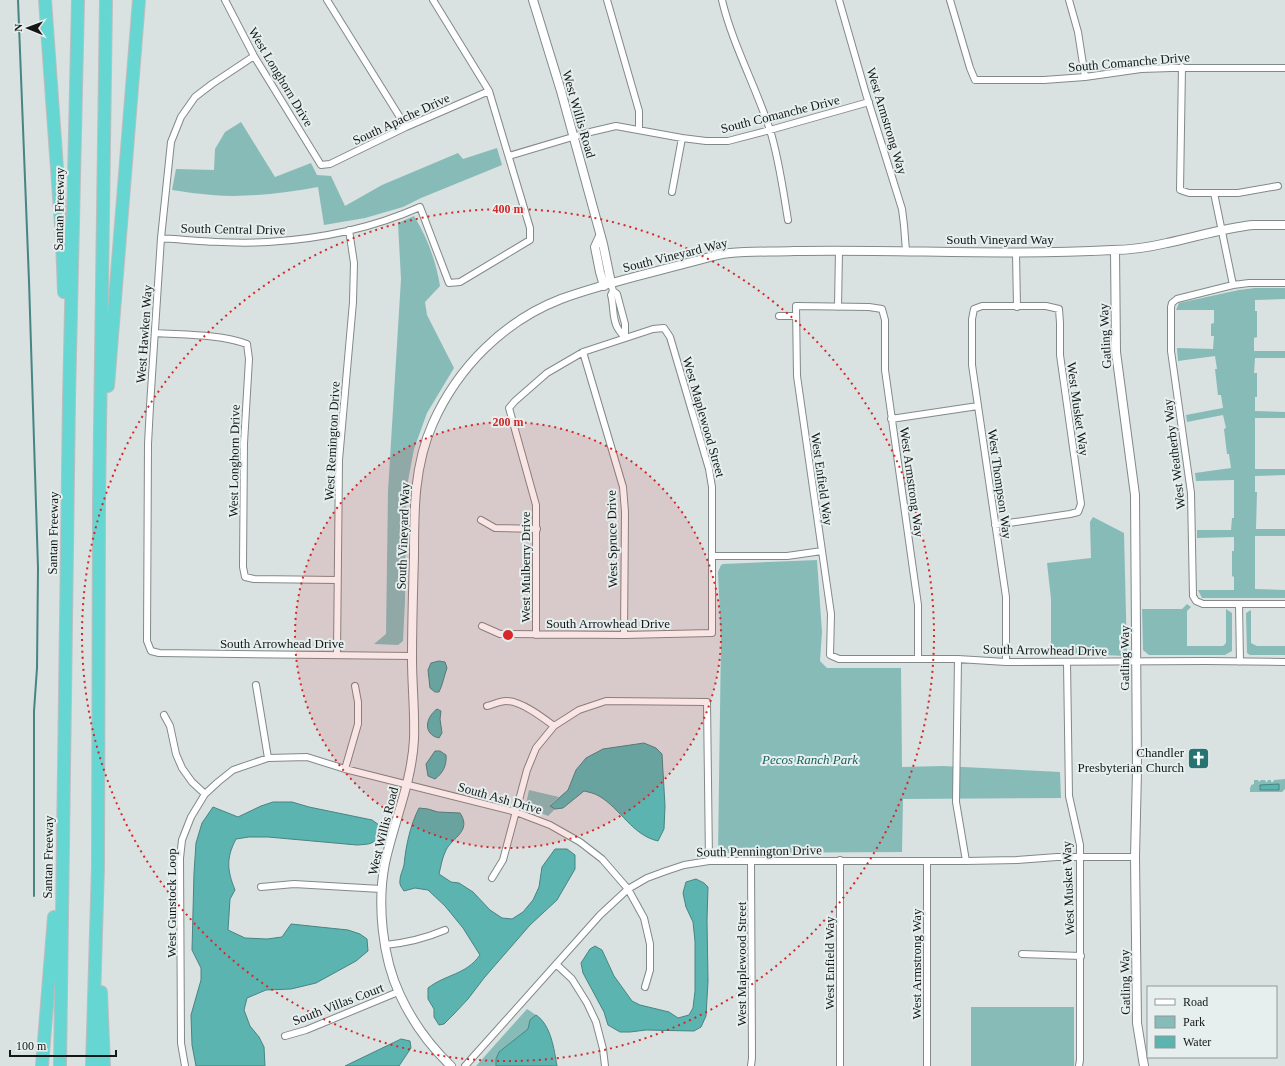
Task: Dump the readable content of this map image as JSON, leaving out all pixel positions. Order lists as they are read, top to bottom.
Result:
{
  "streets": {
    "highway": ["Santan Freeway"],
    "street": [
      "South Comanche Drive",
      "West Longhorn Drive",
      "West Willis Road",
      "South Apache Drive",
      "West Armstrong Way",
      "South Central Drive",
      "South Vineyard Way",
      "West Hawken Way",
      "Gatling Way",
      "West Musket Way",
      "West Maplewood Street",
      "West Remington Drive",
      "West Weatherby Way",
      "West Enfield Way",
      "West Thompson Way",
      "West Spruce Drive",
      "West Mulberry Drive",
      "South Arrowhead Drive",
      "South Ash Drive",
      "South Pennington Drive",
      "West Gunstock Loop",
      "South Villas Court"
    ]
  },
  "crossings": [
    ["South Comanche Drive", "West Willis Road"],
    ["South Comanche Drive", "West Armstrong Way"],
    ["South Comanche Drive", "South Central Drive"],
    ["West Longhorn Drive", "South Apache Drive"],
    ["West Longhorn Drive", "West Hawken Way"],
    ["West Longhorn Drive", "West Remington Drive"],
    ["West Willis Road", "South Vineyard Way"],
    ["West Willis Road", "West Maplewood Street"],
    ["West Willis Road", "South Arrowhead Drive"],
    ["West Willis Road", "South Ash Drive"],
    ["West Willis Road", "West Gunstock Loop"],
    ["West Willis Road", "South Villas Court"],
    ["West Armstrong Way", "South Vineyard Way"],
    ["West Armstrong Way", "West Enfield Way"],
    ["West Armstrong Way", "South Arrowhead Drive"],
    ["West Armstrong Way", "South Pennington Drive"],
    ["South Central Drive", "West Hawken Way"],
    ["South Central Drive", "West Remington Drive"],
    ["South Vineyard Way", "Gatling Way"],
    ["South Vineyard Way", "South Arrowhead Drive"],
    ["West Hawken Way", "South Arrowhead Drive"],
    ["Gatling Way", "South Arrowhead Drive"],
    ["Gatling Way", "South Pennington Drive"],
    ["West Musket Way", "West Thompson Way"],
    ["West Musket Way", "South Arrowhead Drive"],
    ["West Musket Way", "South Pennington Drive"],
    ["West Maplewood Street", "South Arrowhead Drive"],
    ["West Maplewood Street", "South Pennington Drive"],
    ["West Remington Drive", "South Arrowhead Drive"],
    ["West Enfield Way", "South Arrowhead Drive"],
    ["West Enfield Way", "South Pennington Drive"],
    ["West Thompson Way", "South Arrowhead Drive"],
    ["West Spruce Drive", "West Mulberry Drive"],
    ["West Spruce Drive", "South Arrowhead Drive"],
    ["West Mulberry Drive", "South Arrowhead Drive"],
    ["South Ash Drive", "South Pennington Drive"],
    ["South Ash Drive", "West Gunstock Loop"]
  ],
  "parks": ["Pecos Ranch Park"],
  "places": {
    "church": ["Chandler Presbyterian Church"]
  },
  "legend": ["Road", "Park", "Water"],
  "scale_bar": "100 m",
  "north": "left",
  "rings": ["400 m", "200 m"]
}
